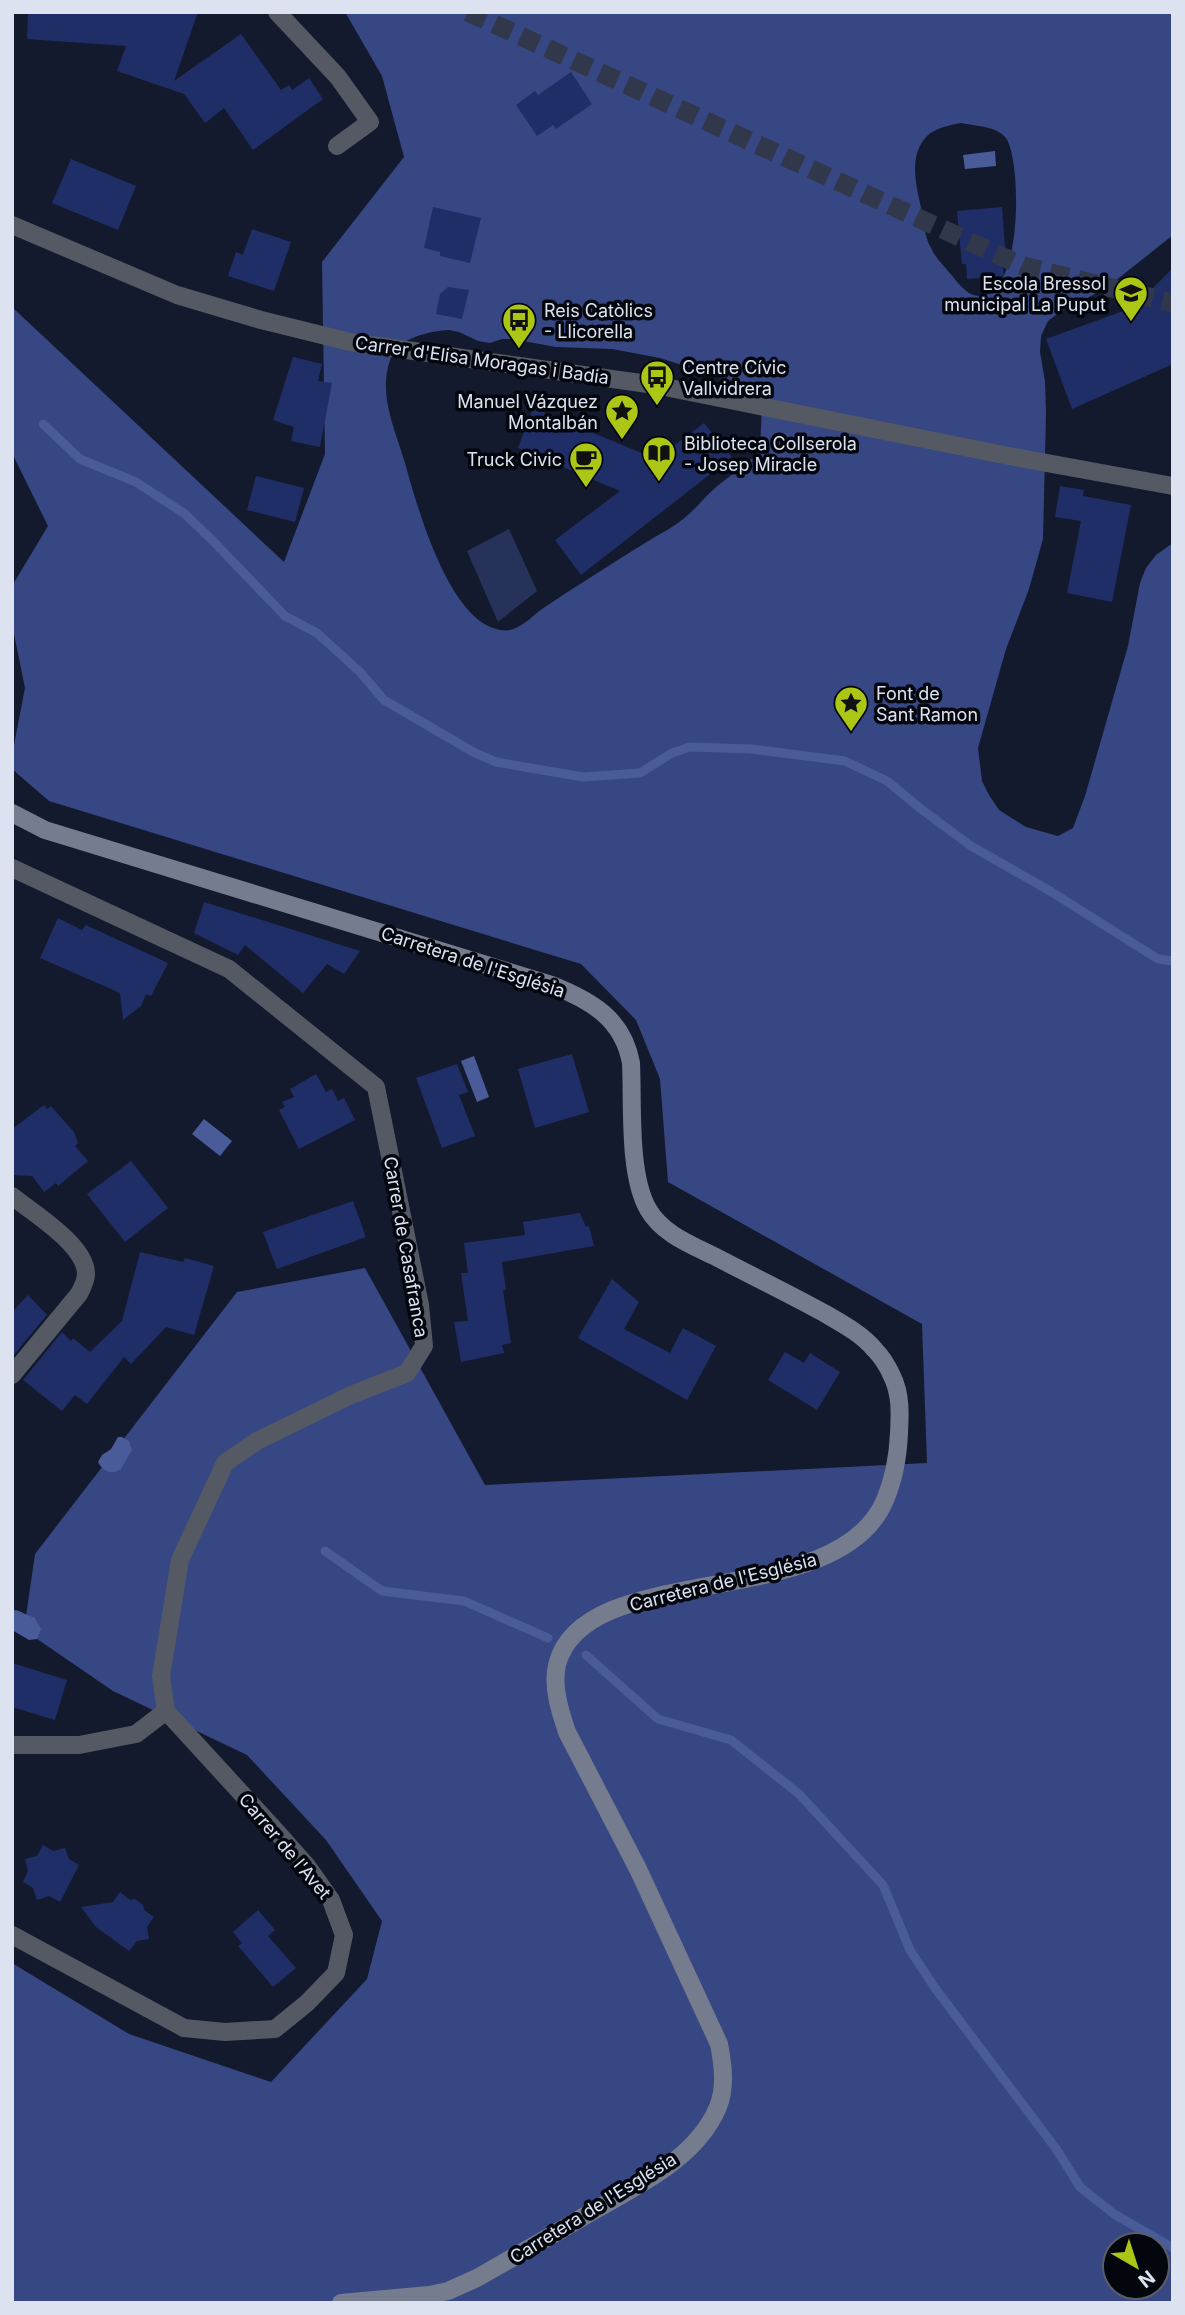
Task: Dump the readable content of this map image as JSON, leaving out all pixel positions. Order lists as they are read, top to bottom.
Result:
{
  "streets": {
    "main road": ["Carretera de l'Església"],
    "street": ["Carrer d'Elisa Moragas i Badia", "Carrer de Casafranca", "Carrer de l'Avet"]
  },
  "crossings": [
    ["Carrer de Casafranca", "Carrer de l'Avet"]
  ],
  "places": {
    "school or university": ["Escola Bressol municipal La Puput"],
    "bus stop": ["Reis Catòlics - Llicorella", "Centre Cívic Vallvidrera"],
    "place": ["Manuel Vázquez Montalbán", "Font de Sant Ramon"],
    "library": ["Biblioteca Collserola - Josep Miracle"],
    "cafe": ["Truck Civic"]
  },
  "north": "bottom right"
}
